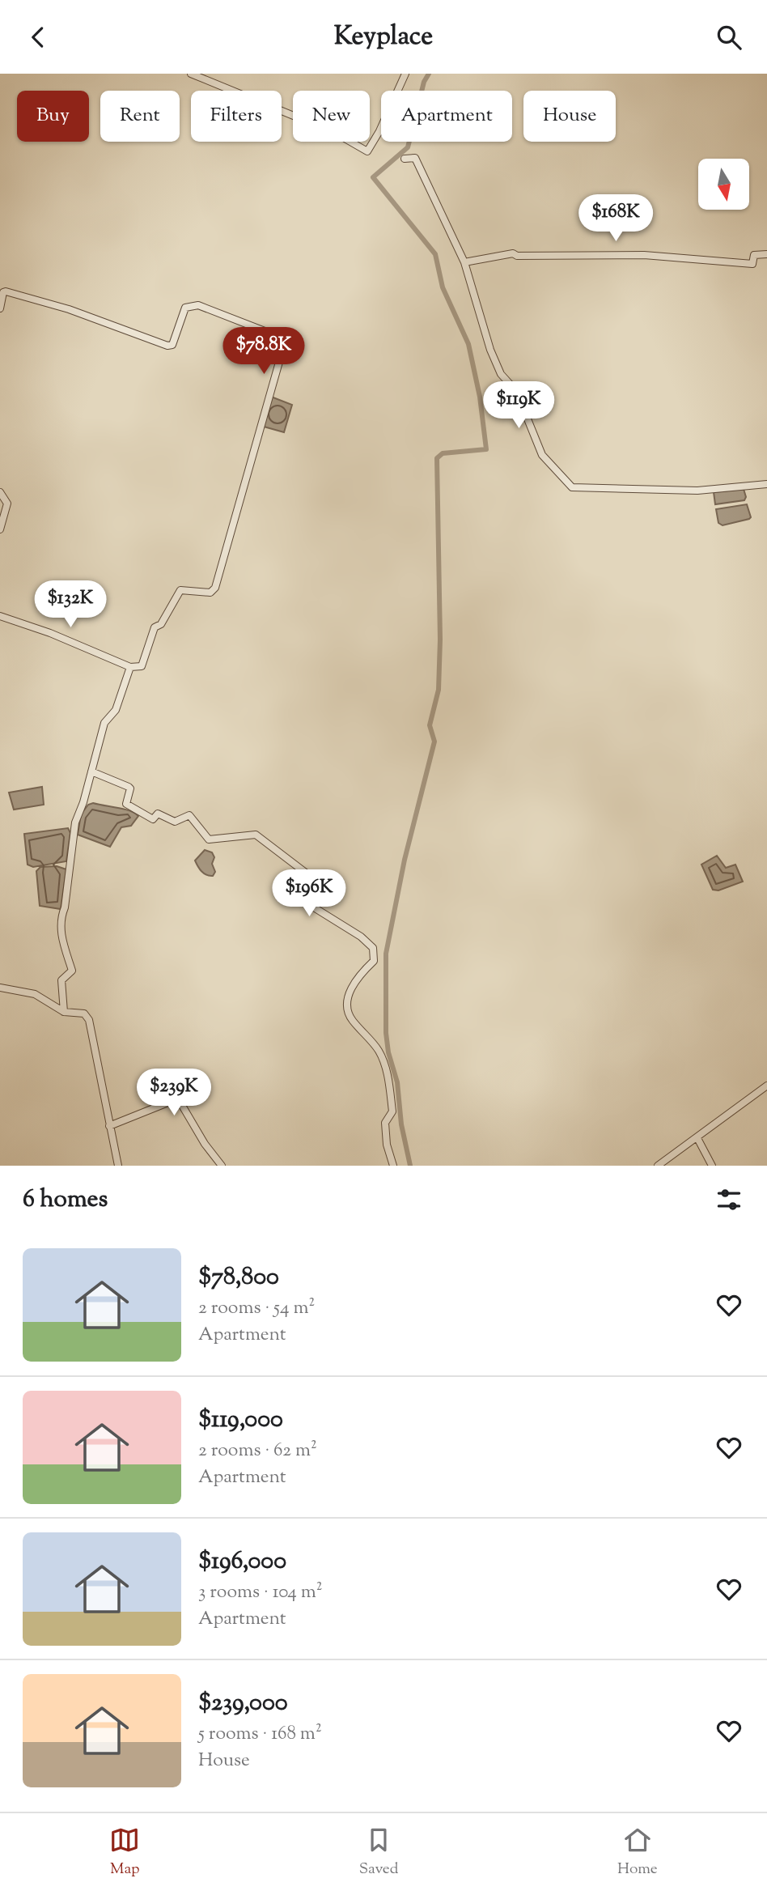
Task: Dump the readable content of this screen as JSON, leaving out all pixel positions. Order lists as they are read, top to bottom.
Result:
{
  "north": "bottom",
  "page": {
    "header": "Keyplace",
    "chip": [
      "Buy",
      "Rent",
      "Filters",
      "New",
      "Apartment",
      "House"
    ],
    "price": [
      "$168K",
      "$78.8K",
      "$119K",
      "$132K",
      "$196K",
      "$239K"
    ],
    "heading": "6 homes",
    "list": [
      {
        "name": "$78,800",
        "note": "2 rooms · 54 m² · Apartment"
      },
      {
        "name": "$119,000",
        "note": "2 rooms · 62 m² · Apartment"
      },
      {
        "name": "$196,000",
        "note": "3 rooms · 104 m² · Apartment"
      },
      {
        "name": "$239,000",
        "note": "5 rooms · 168 m² · House"
      }
    ],
    "tabs": ["Map", "Saved", "Home"]
  }
}
